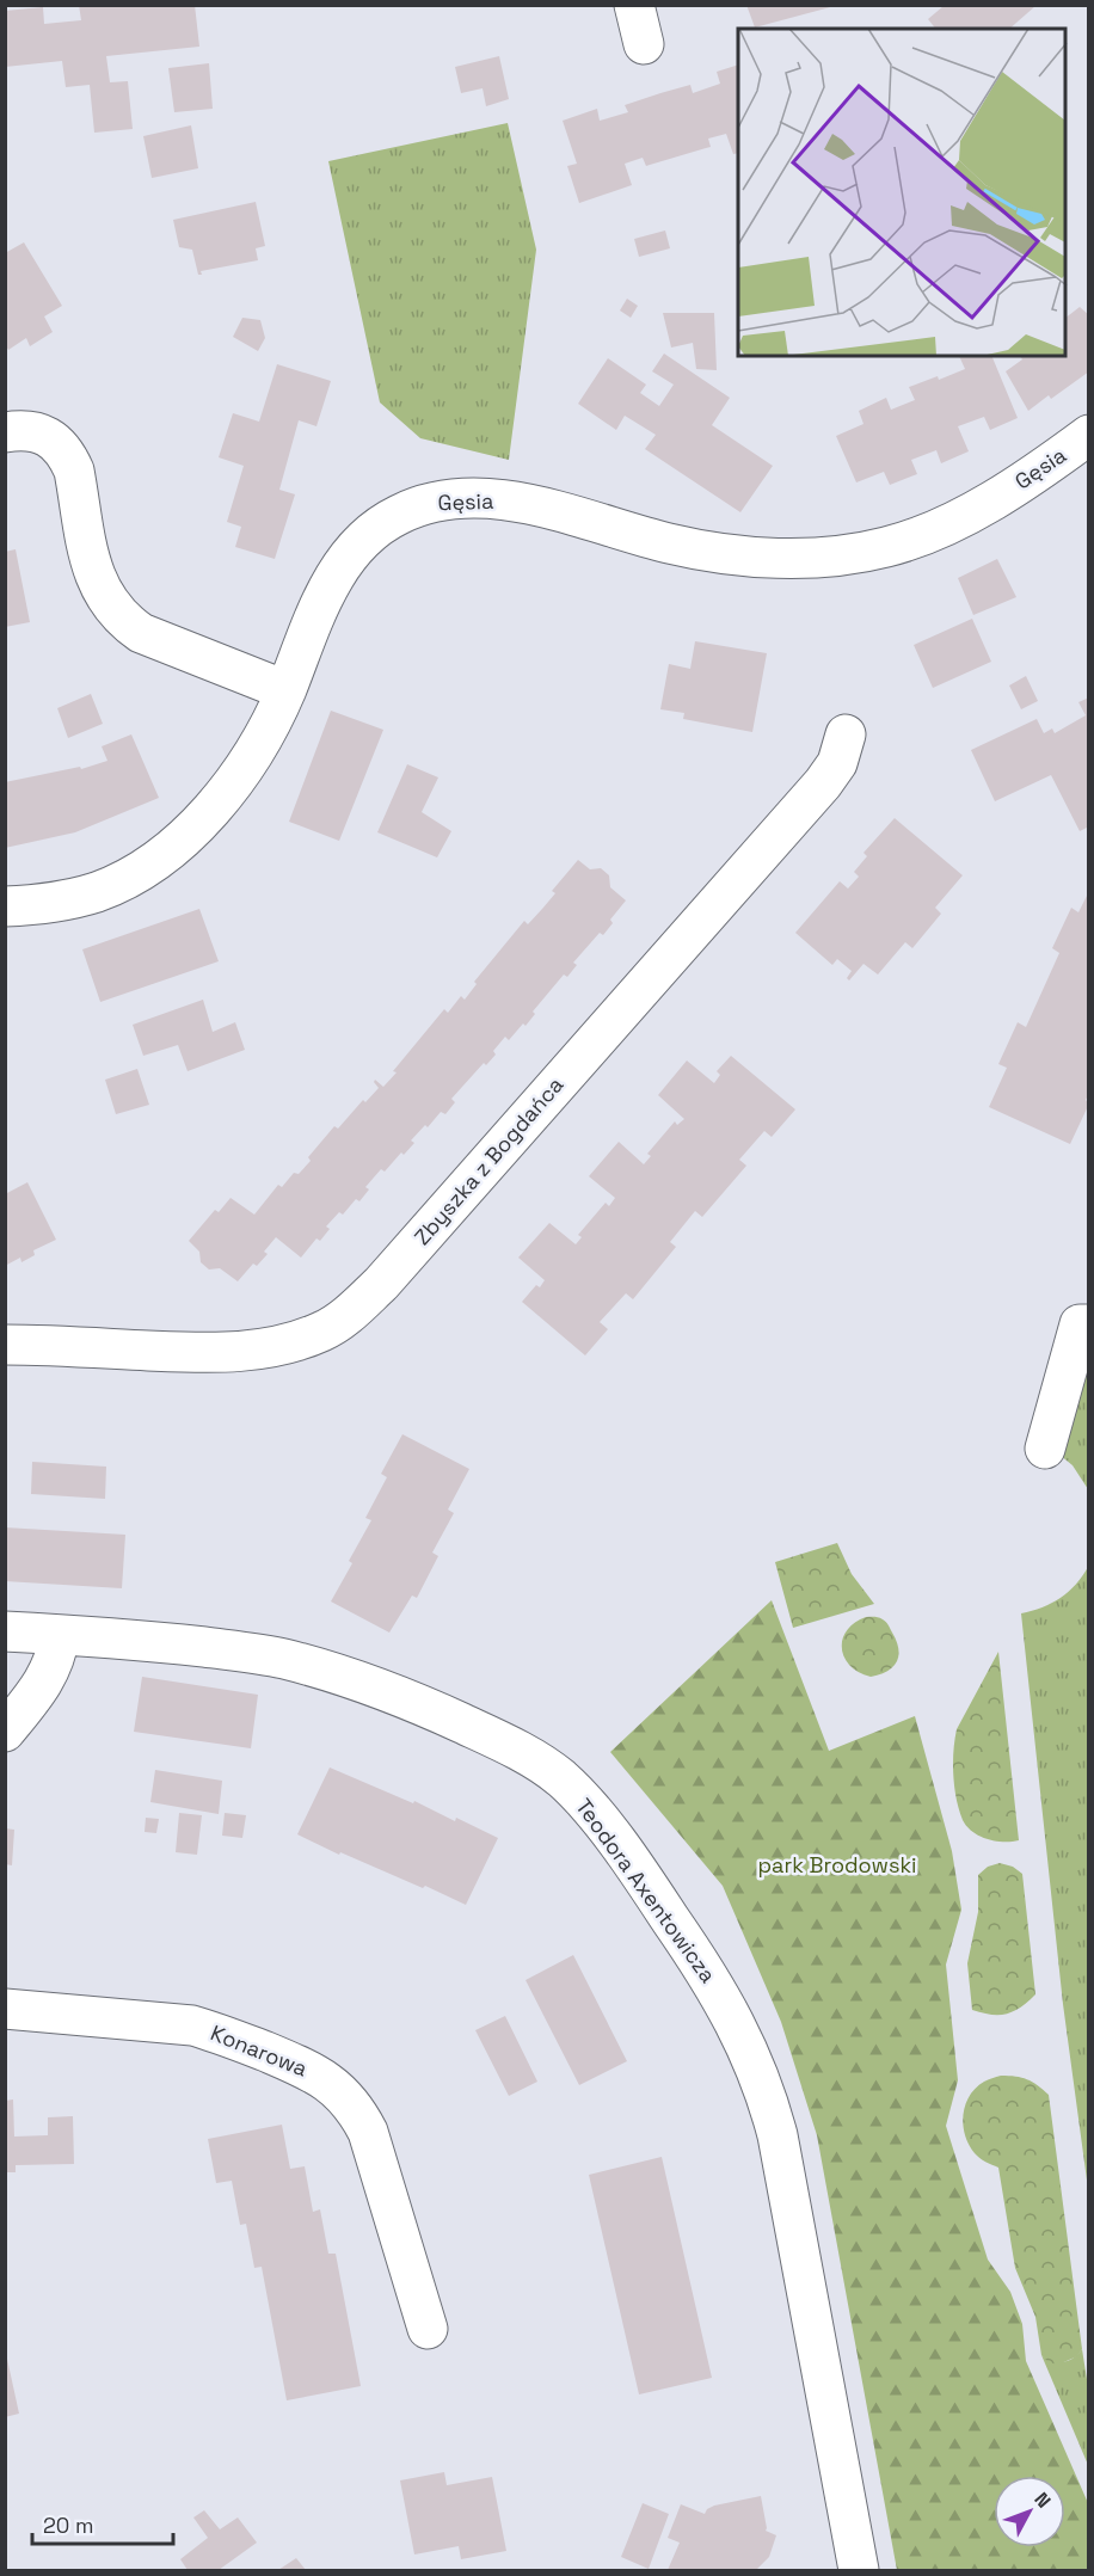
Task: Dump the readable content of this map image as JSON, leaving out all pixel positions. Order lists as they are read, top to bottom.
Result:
{
  "streets": {
    "street": [
      "Gęsia",
      "Zbyszka z Bogdańca",
      "Teodora Axentowicza",
      "Konarowa"
    ]
  },
  "parks": ["park Brodowski"],
  "scale_bar": "20 m",
  "north": "top right"
}
